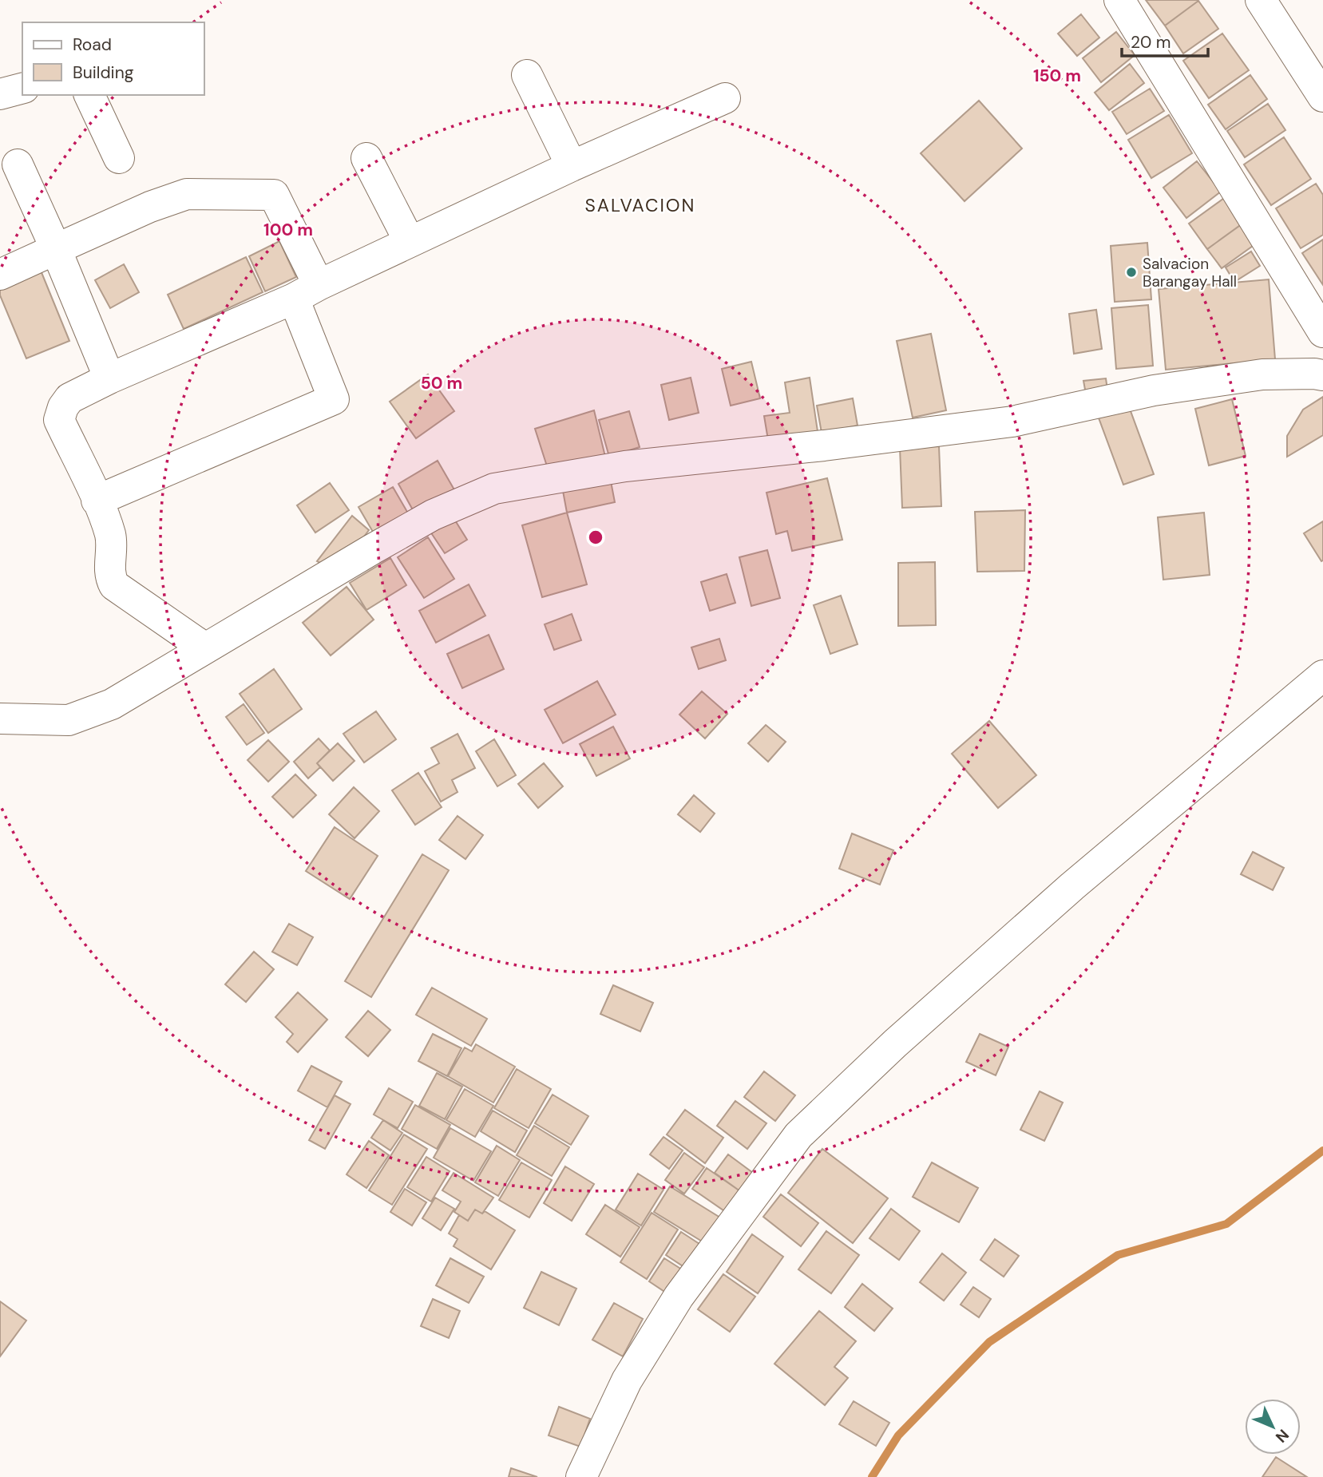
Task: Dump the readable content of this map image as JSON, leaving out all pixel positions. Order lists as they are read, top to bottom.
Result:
{
  "districts": ["SALVACION"],
  "places": ["Salvacion Barangay Hall"],
  "legend": ["Road", "Building"],
  "scale_bar": "20 m",
  "north": "bottom right",
  "rings": ["150 m", "100 m", "50 m"]
}
